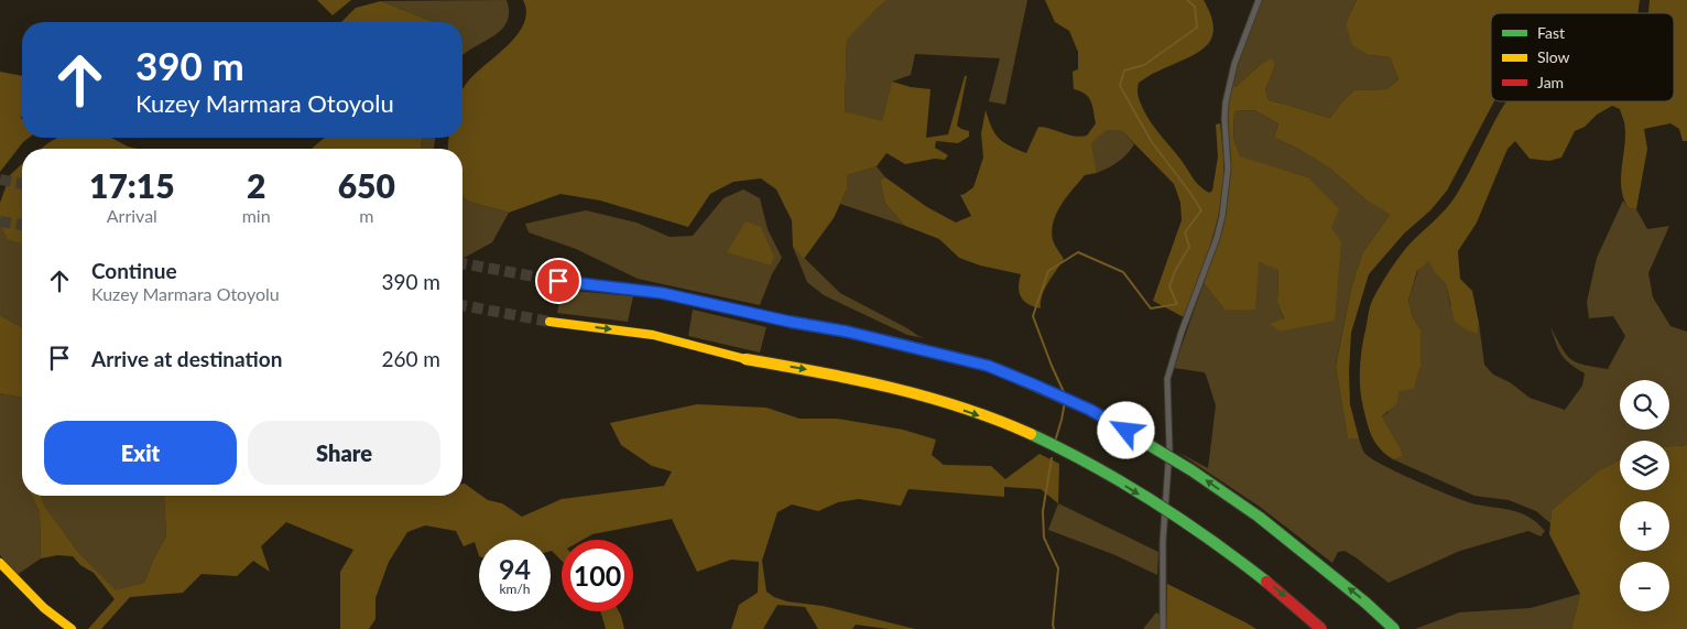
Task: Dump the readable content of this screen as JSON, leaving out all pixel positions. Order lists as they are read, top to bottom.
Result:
{
  "legend": ["Fast", "Slow", "Jam"],
  "page": {
    "turn": ["390 m", "Kuzey Marmara Otoyolu"],
    "eta": [
      "17:15",
      "Arrival",
      "2",
      "min",
      "650",
      "m"
    ],
    "list": [
      {
        "name": "Continue",
        "note": "Kuzey Marmara Otoyolu",
        "value": "390 m"
      },
      {
        "name": "Arrive at destination",
        "value": "260 m"
      }
    ],
    "map_buttons": ["+", "−"],
    "buttons": ["Exit", "Share"],
    "speed": "94 km/h",
    "limit": "100"
  }
}
